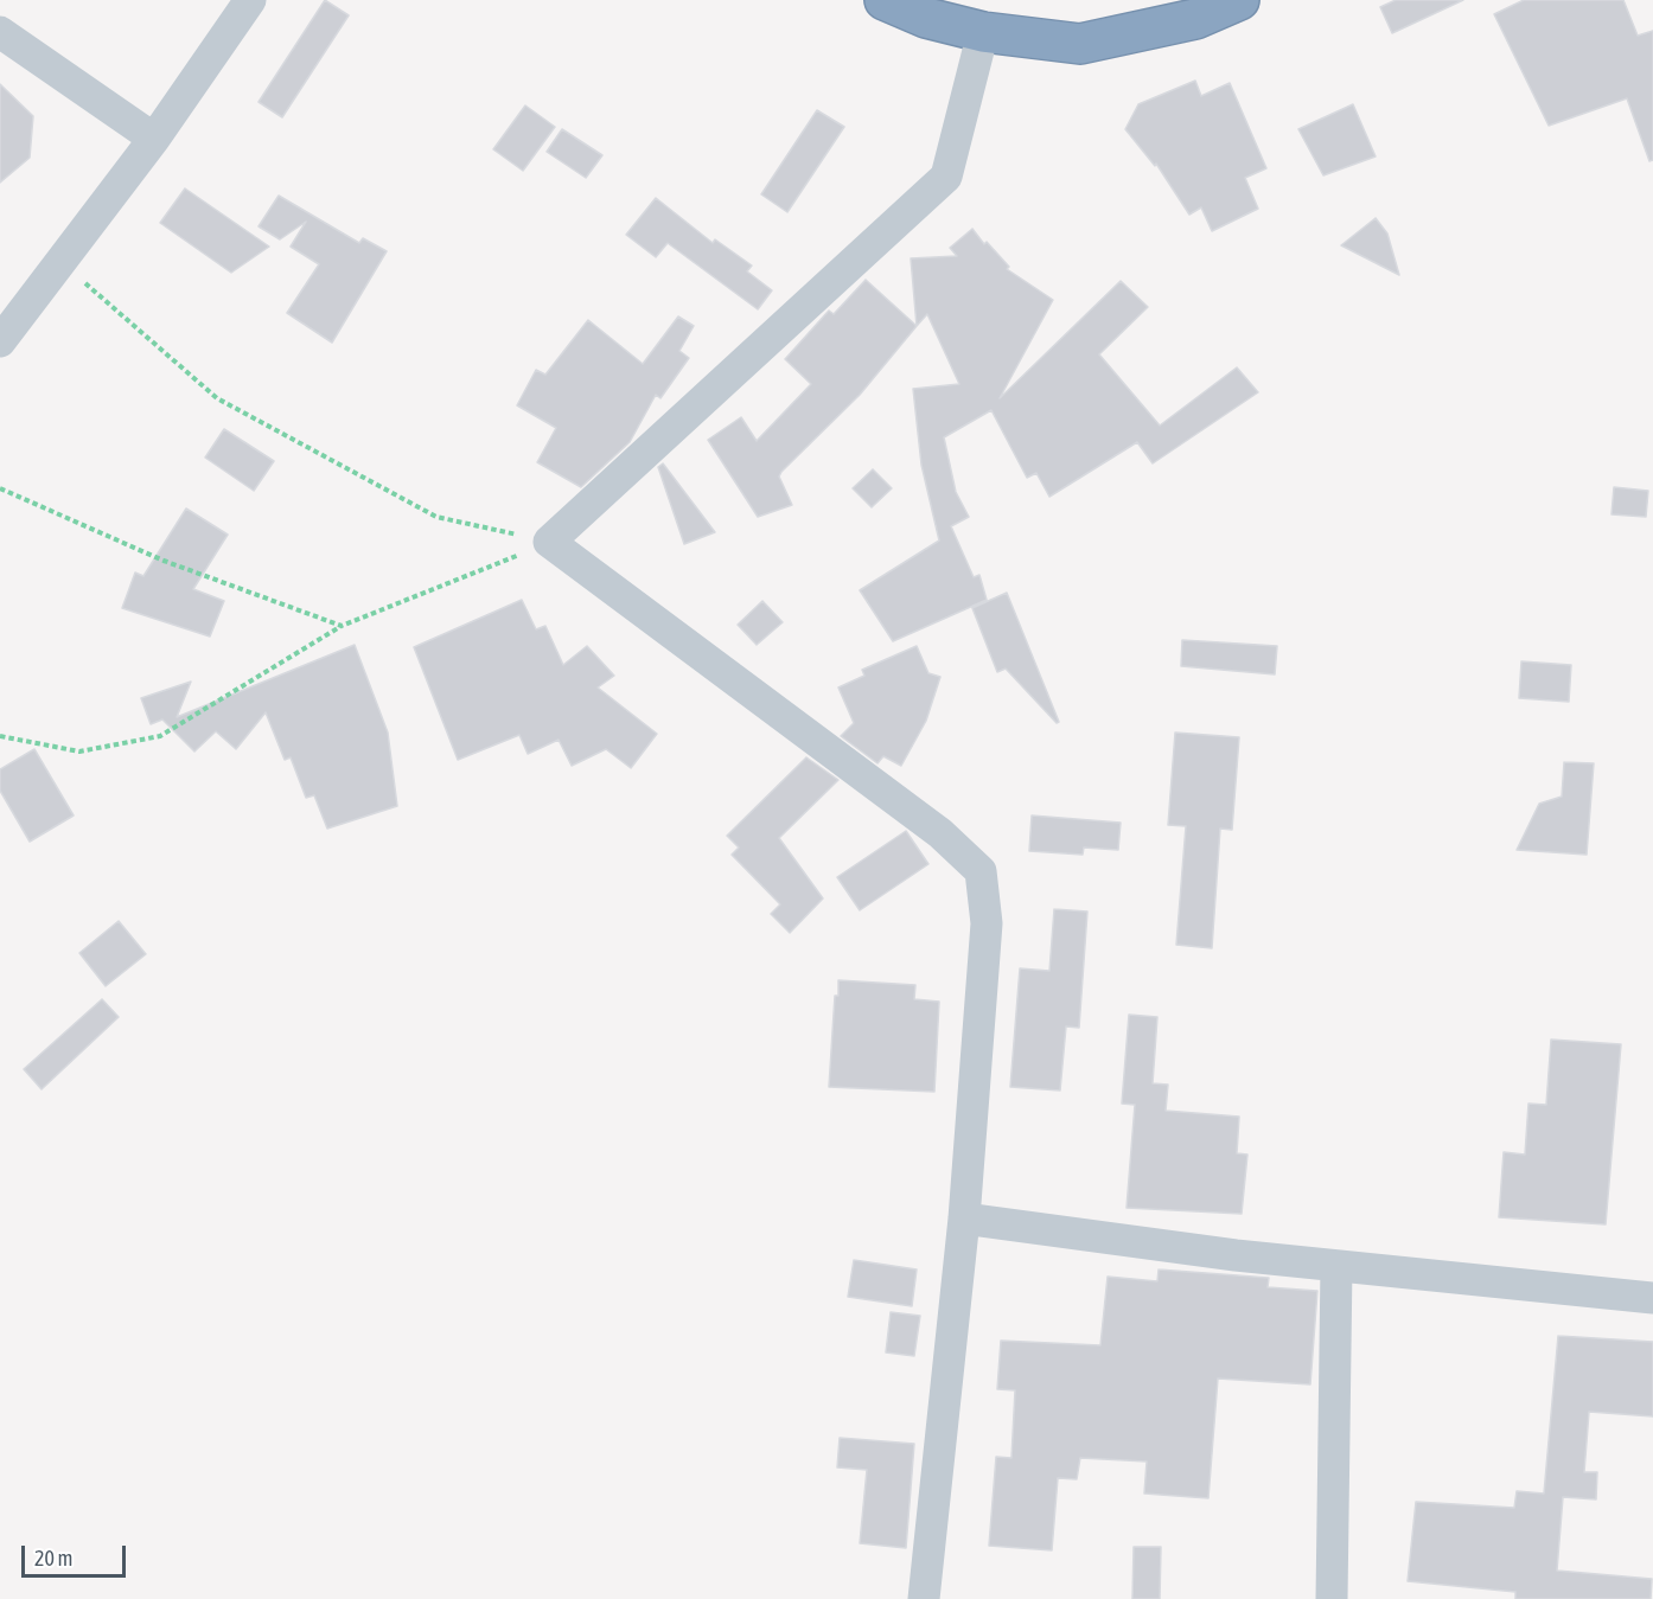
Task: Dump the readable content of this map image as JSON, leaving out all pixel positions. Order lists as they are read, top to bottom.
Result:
{
  "scale_bar": "20 m"
}
